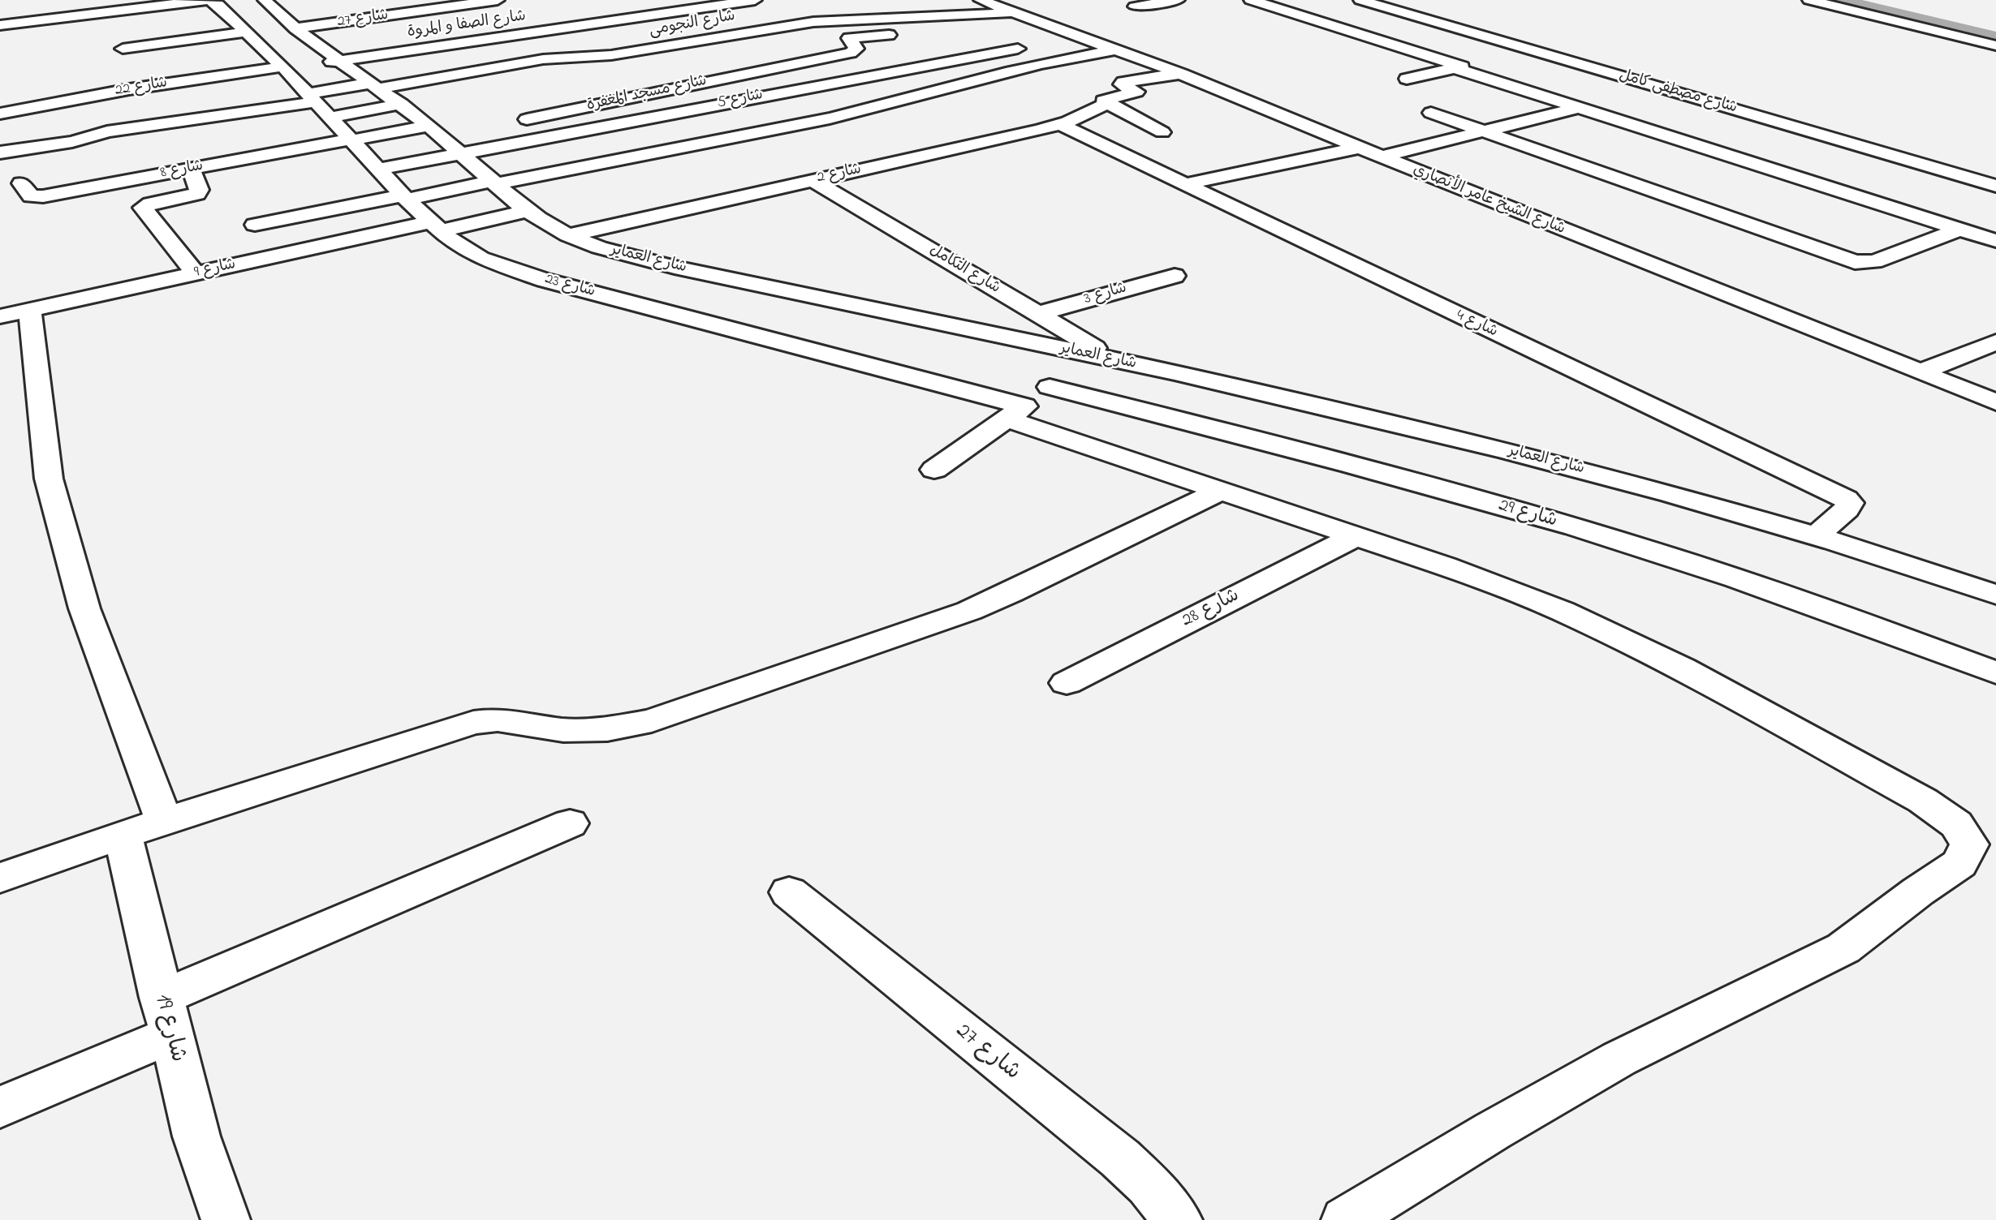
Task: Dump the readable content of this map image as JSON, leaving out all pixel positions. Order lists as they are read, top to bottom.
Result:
{
  "streets": {
    "street": [
      "شارع 27",
      "شارع النجومى",
      "شارع الصفا و المروة",
      "شارع 22",
      "شارع مصطفى كامل",
      "شارع مسجد المغفرة",
      "شارع 5",
      "شارع 8",
      "شارع 2",
      "شارع الشيخ عامر الأنصاري",
      "شارع العماير",
      "شارع 9",
      "شارع التكامل",
      "شارع 23",
      "شارع 3",
      "شارع 4",
      "شارع 29",
      "شارع 28",
      "شارع 19"
    ]
  },
  "crossings": [
    ["شارع 27", "شارع العماير"],
    ["شارع النجومى", "شارع 5"],
    ["شارع النجومى", "شارع الشيخ عامر الأنصاري"],
    ["شارع النجومى", "شارع العماير"],
    ["شارع الصفا و المروة", "شارع 22"],
    ["شارع الصفا و المروة", "شارع العماير"],
    ["شارع الصفا و المروة", "شارع 23"],
    ["شارع 22", "شارع 23"],
    ["شارع 5", "شارع العماير"],
    ["شارع 8", "شارع 23"],
    ["شارع 2", "شارع العماير"],
    ["شارع 2", "شارع 9"],
    ["شارع 2", "شارع التكامل"],
    ["شارع 2", "شارع 23"],
    ["شارع 2", "شارع 4"],
    ["شارع العماير", "شارع التكامل"],
    ["شارع العماير", "شارع 4"],
    ["شارع 9", "شارع 23"],
    ["شارع التكامل", "شارع 3"],
    ["شارع 23", "شارع 28"]
  ]
}
